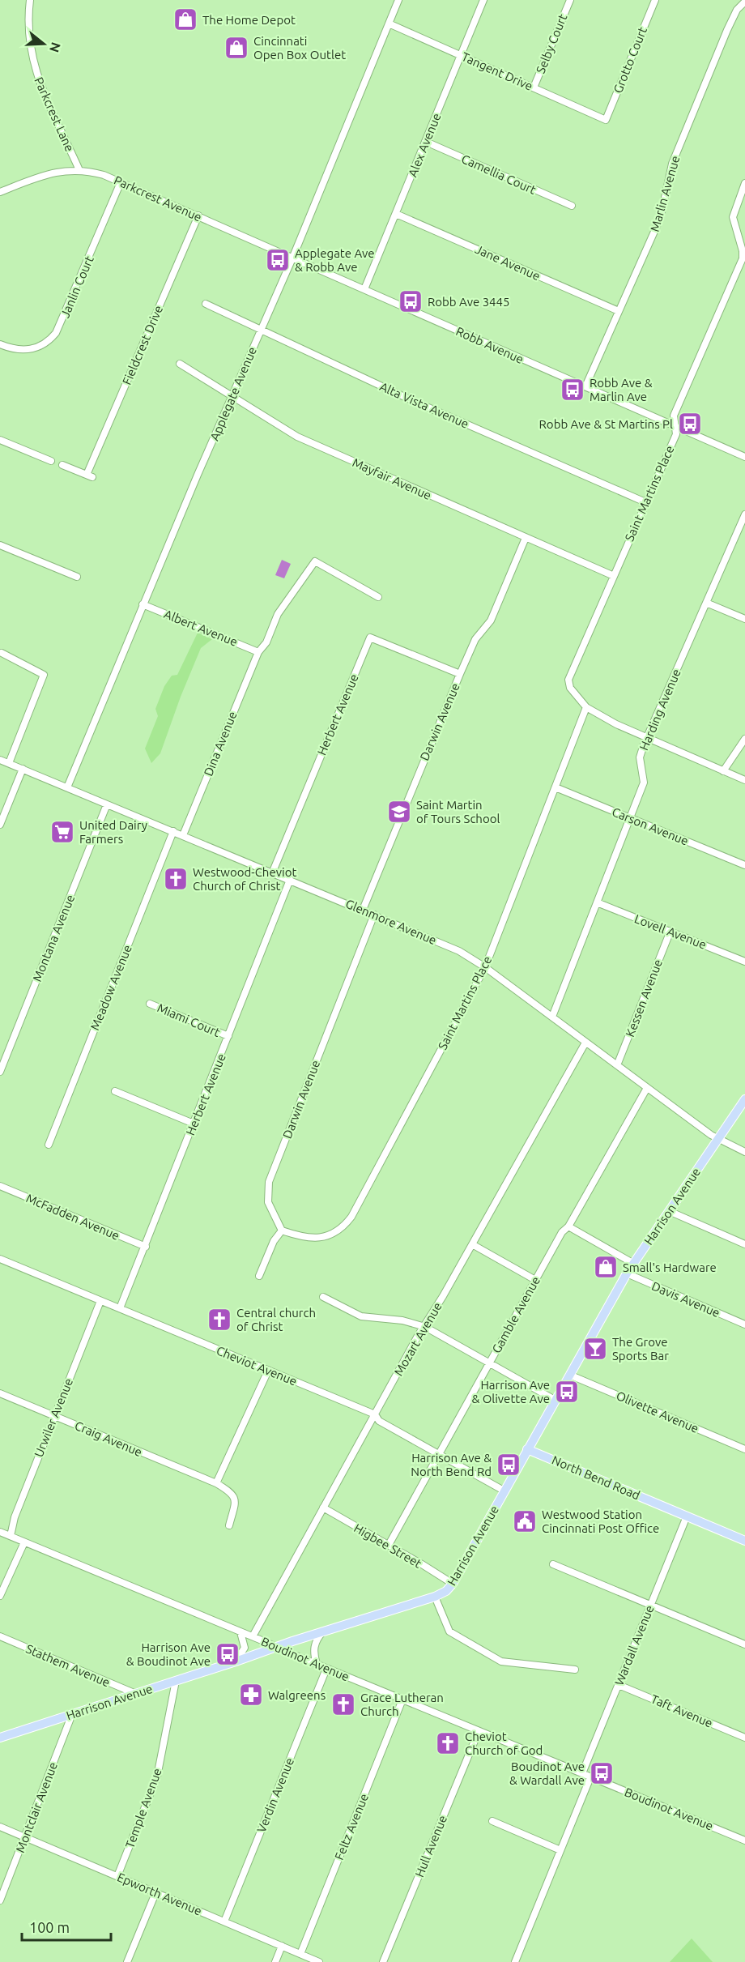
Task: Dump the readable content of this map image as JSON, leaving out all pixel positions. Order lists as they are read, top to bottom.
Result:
{
  "streets": {
    "main road": ["Harrison Avenue", "North Bend Road"],
    "street": [
      "Selby Court",
      "Grotto Court",
      "Tangent Drive",
      "Parkcrest Lane",
      "Alex Avenue",
      "Camellia Court",
      "Marlin Avenue",
      "Parkcrest Avenue",
      "Jane Avenue",
      "Janlin Court",
      "Fieldcrest Drive",
      "Robb Avenue",
      "Applegate Avenue",
      "Alta Vista Avenue",
      "Mayfair Avenue",
      "Saint Martins Place",
      "Albert Avenue",
      "Harding Avenue",
      "Herbert Avenue",
      "Darwin Avenue",
      "Dina Avenue",
      "Carson Avenue",
      "Glenmore Avenue",
      "Lovell Avenue",
      "Montana Avenue",
      "Meadow Avenue",
      "Kessen Avenue",
      "Miami Court",
      "McFadden Avenue",
      "Davis Avenue",
      "Gamble Avenue",
      "Mozart Avenue",
      "Cheviot Avenue",
      "Olivette Avenue",
      "Urwiler Avenue",
      "Craig Avenue",
      "Higbee Street",
      "Wardall Avenue",
      "Boudinot Avenue",
      "Stathem Avenue",
      "Taft Avenue",
      "Verdin Avenue",
      "Montclair Avenue",
      "Temple Avenue",
      "Feltz Avenue",
      "Hull Avenue",
      "Epworth Avenue"
    ]
  },
  "crossings": [
    ["Selby Court", "Tangent Drive"],
    ["Grotto Court", "Tangent Drive"],
    ["Tangent Drive", "Alex Avenue"],
    ["Tangent Drive", "Applegate Avenue"],
    ["Parkcrest Lane", "Parkcrest Avenue"],
    ["Alex Avenue", "Camellia Court"],
    ["Alex Avenue", "Jane Avenue"],
    ["Alex Avenue", "Robb Avenue"],
    ["Marlin Avenue", "Jane Avenue"],
    ["Marlin Avenue", "Robb Avenue"],
    ["Parkcrest Avenue", "Janlin Court"],
    ["Parkcrest Avenue", "Fieldcrest Drive"],
    ["Parkcrest Avenue", "Robb Avenue"],
    ["Robb Avenue", "Applegate Avenue"],
    ["Robb Avenue", "Saint Martins Place"],
    ["Applegate Avenue", "Alta Vista Avenue"],
    ["Applegate Avenue", "Mayfair Avenue"],
    ["Applegate Avenue", "Albert Avenue"],
    ["Applegate Avenue", "Glenmore Avenue"],
    ["Alta Vista Avenue", "Saint Martins Place"],
    ["Mayfair Avenue", "Saint Martins Place"],
    ["Mayfair Avenue", "Darwin Avenue"],
    ["Saint Martins Place", "Darwin Avenue"],
    ["Saint Martins Place", "Carson Avenue"],
    ["Saint Martins Place", "Glenmore Avenue"],
    ["Albert Avenue", "Dina Avenue"],
    ["Harding Avenue", "Carson Avenue"],
    ["Harding Avenue", "Glenmore Avenue"],
    ["Harding Avenue", "Lovell Avenue"],
    ["Herbert Avenue", "Darwin Avenue"],
    ["Herbert Avenue", "Glenmore Avenue"],
    ["Herbert Avenue", "Miami Court"],
    ["Herbert Avenue", "McFadden Avenue"],
    ["Herbert Avenue", "Cheviot Avenue"],
    ["Darwin Avenue", "Glenmore Avenue"],
    ["Dina Avenue", "Glenmore Avenue"],
    ["Glenmore Avenue", "Montana Avenue"],
    ["Glenmore Avenue", "Meadow Avenue"],
    ["Glenmore Avenue", "Kessen Avenue"],
    ["Glenmore Avenue", "Harrison Avenue"],
    ["Glenmore Avenue", "Gamble Avenue"],
    ["Glenmore Avenue", "Mozart Avenue"],
    ["Lovell Avenue", "Kessen Avenue"],
    ["Harrison Avenue", "Davis Avenue"],
    ["Harrison Avenue", "Cheviot Avenue"],
    ["Harrison Avenue", "Olivette Avenue"],
    ["Harrison Avenue", "North Bend Road"],
    ["Harrison Avenue", "Higbee Street"],
    ["Harrison Avenue", "Boudinot Avenue"],
    ["Harrison Avenue", "Stathem Avenue"],
    ["Harrison Avenue", "Montclair Avenue"],
    ["Harrison Avenue", "Temple Avenue"],
    ["Gamble Avenue", "Cheviot Avenue"],
    ["Gamble Avenue", "Higbee Street"],
    ["Mozart Avenue", "Cheviot Avenue"],
    ["Mozart Avenue", "Higbee Street"],
    ["Mozart Avenue", "Boudinot Avenue"],
    ["Cheviot Avenue", "Urwiler Avenue"],
    ["Urwiler Avenue", "Craig Avenue"],
    ["Urwiler Avenue", "Boudinot Avenue"],
    ["North Bend Road", "Wardall Avenue"],
    ["Wardall Avenue", "Boudinot Avenue"],
    ["Wardall Avenue", "Taft Avenue"],
    ["Boudinot Avenue", "Verdin Avenue"],
    ["Boudinot Avenue", "Feltz Avenue"],
    ["Boudinot Avenue", "Hull Avenue"],
    ["Verdin Avenue", "Epworth Avenue"],
    ["Montclair Avenue", "Epworth Avenue"],
    ["Temple Avenue", "Epworth Avenue"],
    ["Feltz Avenue", "Epworth Avenue"]
  ],
  "places": {
    "shop": ["The Home Depot", "Cincinnati Open Box Outlet", "Small's Hardware"],
    "bus stop": [
      "Applegate Ave & Robb Ave",
      "Robb Ave 3445",
      "Robb Ave & Marlin Ave",
      "Robb Ave & St Martins Pl",
      "Harrison Ave & Olivette Ave",
      "Harrison Ave & North Bend Rd",
      "Harrison Ave & Boudinot Ave",
      "Boudinot Ave & Wardall Ave"
    ],
    "school or university": ["Saint Martin of Tours School"],
    "supermarket": ["United Dairy Farmers"],
    "church": [
      "Westwood-Cheviot Church of Christ",
      "Central church of Christ",
      "Grace Lutheran Church",
      "Cheviot Church of God"
    ],
    "bar": ["The Grove Sports Bar"],
    "public building": ["Westwood Station Cincinnati Post Office"],
    "pharmacy": ["Walgreens"]
  },
  "scale_bar": "100 m",
  "north": "right"
}
